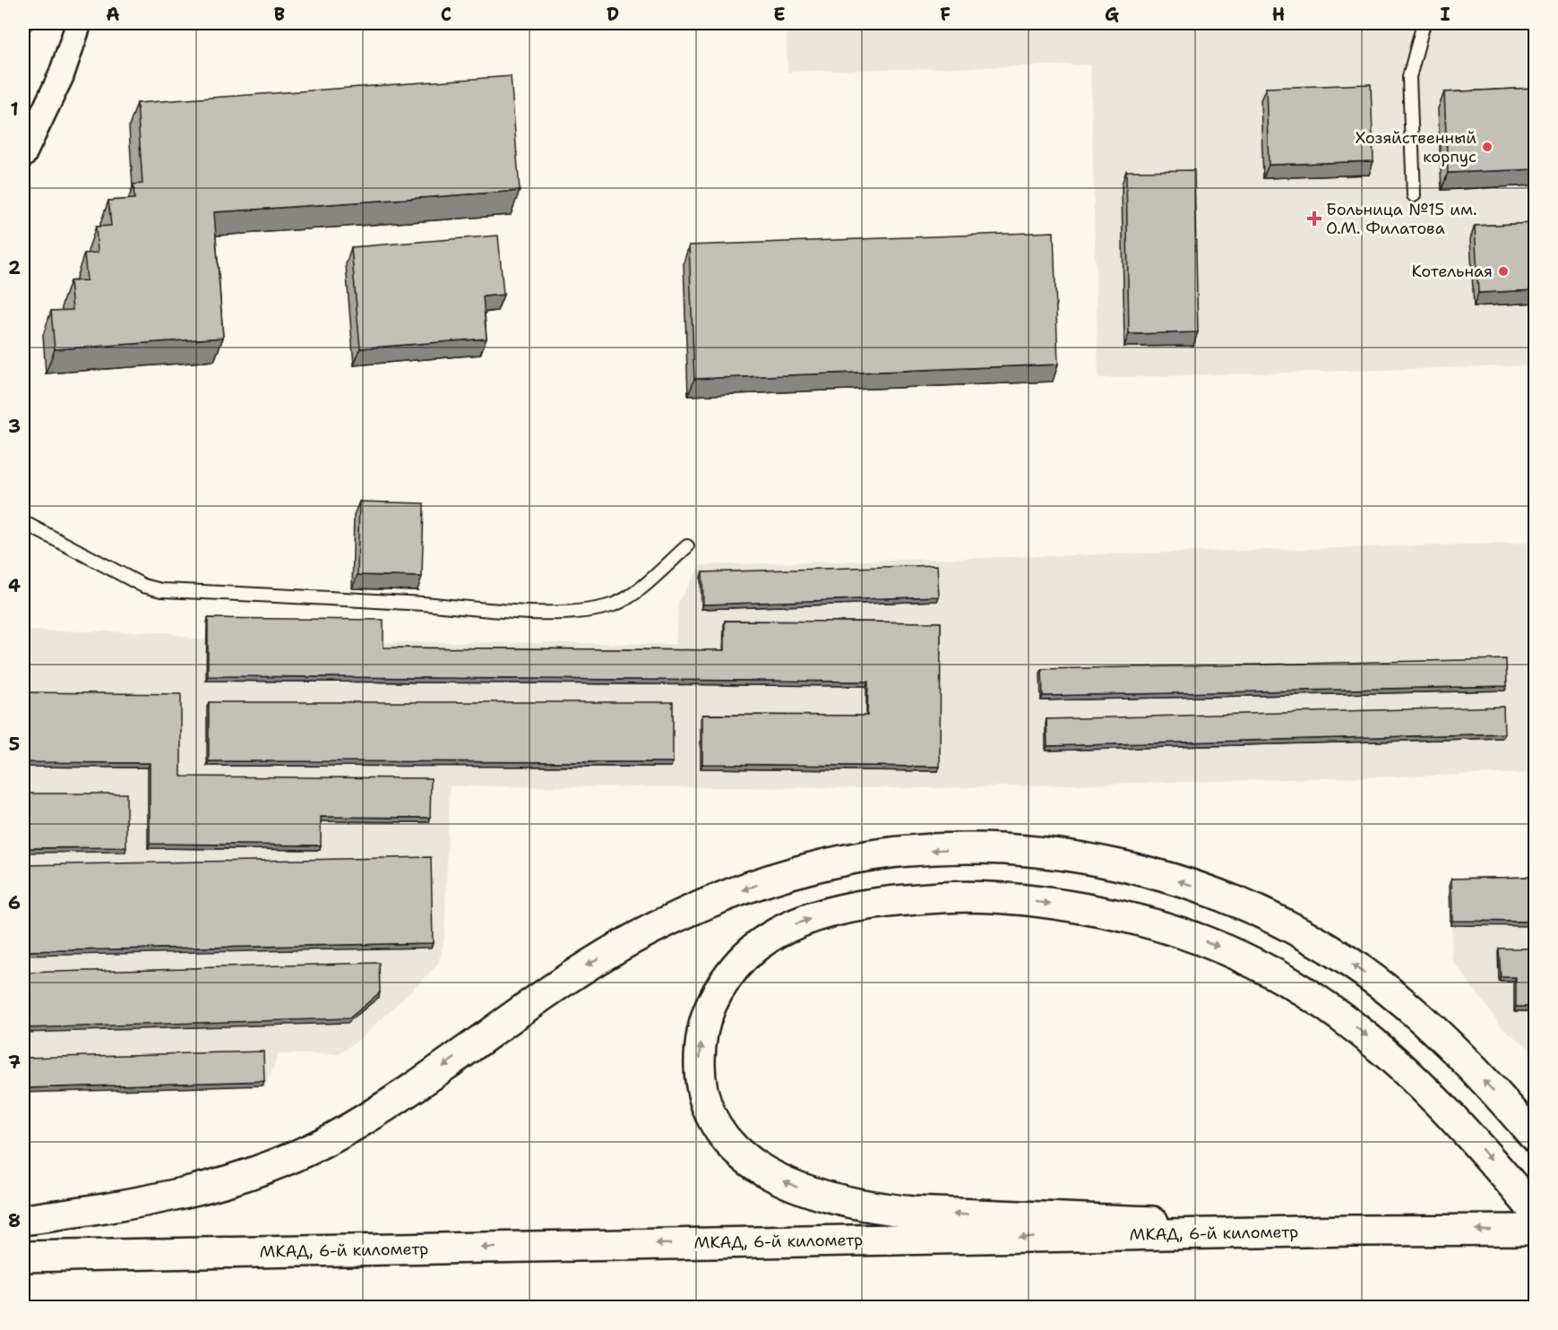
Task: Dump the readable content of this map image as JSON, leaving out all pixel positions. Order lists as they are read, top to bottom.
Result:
{
  "streets": {
    "main road": ["МКАД, 6-й километр"]
  },
  "one_way": ["МКАД, 6-й километр"],
  "places": {
    "other": ["Хозяйственный корпус", "Котельная"],
    "health": ["Больница №15 им. О.М. Филатова"]
  },
  "grid": {
    "columns": [
      "A",
      "B",
      "C",
      "D",
      "E",
      "F",
      "G",
      "H",
      "I"
    ],
    "rows": [
      "1",
      "2",
      "3",
      "4",
      "5",
      "6",
      "7",
      "8"
    ]
  }
}
